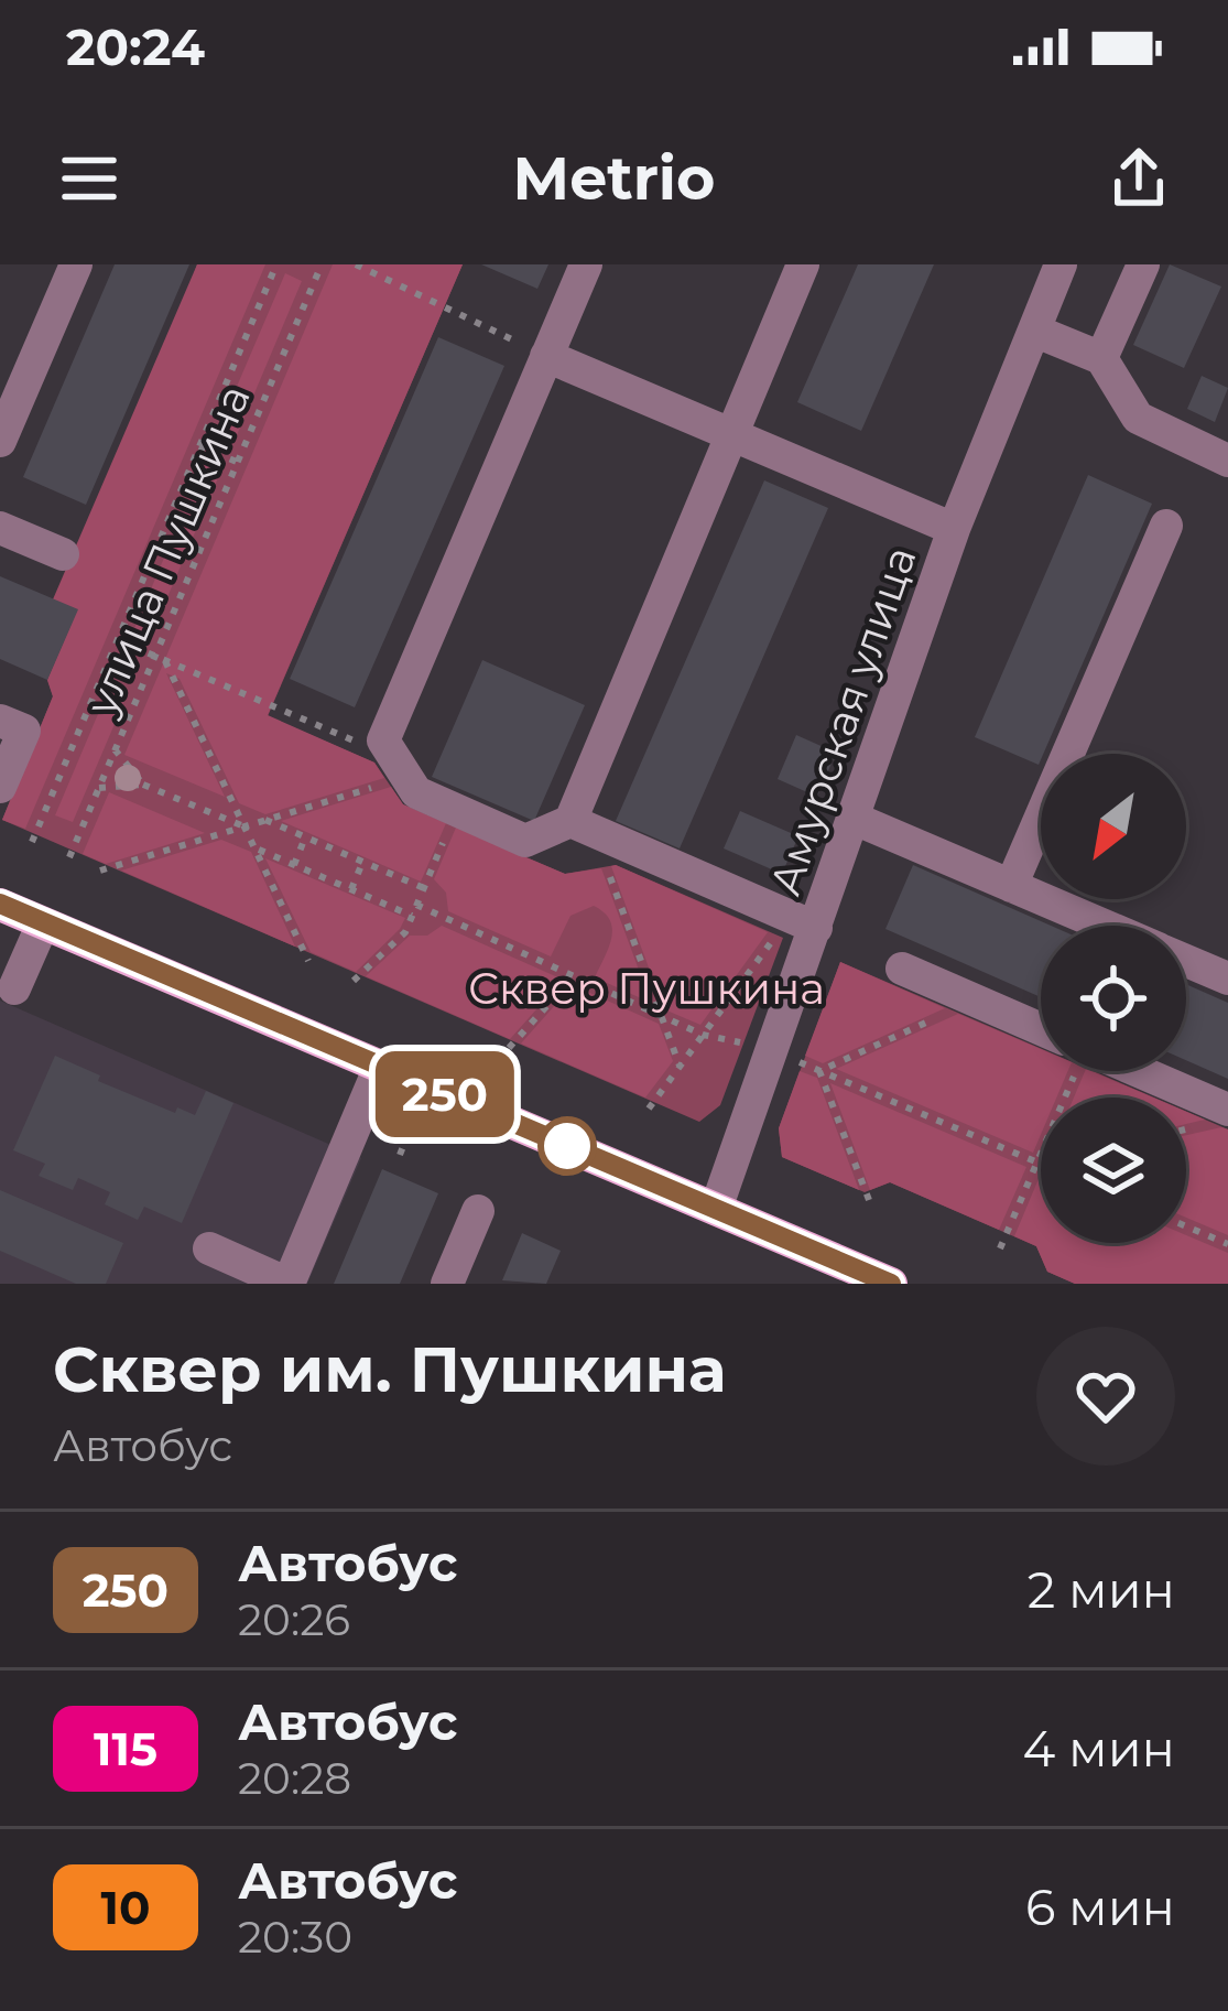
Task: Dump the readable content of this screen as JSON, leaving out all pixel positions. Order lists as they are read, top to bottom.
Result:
{
  "streets": {
    "street": ["Амурская улица"],
    "path": ["улица Пушкина"]
  },
  "parks": ["Сквер Пушкина"],
  "lines": ["bus line 250"],
  "north": "bottom left",
  "page": {
    "status": "20:24",
    "header": "Metrio",
    "on_map": "250",
    "heading": ["Сквер им. Пушкина", "Автобус"],
    "list": [
      {
        "mark": "250",
        "name": "Автобус",
        "note": "20:26",
        "value": "2 мин"
      },
      {
        "mark": "115",
        "name": "Автобус",
        "note": "20:28",
        "value": "4 мин"
      },
      {
        "mark": "10",
        "name": "Автобус",
        "note": "20:30",
        "value": "6 мин"
      }
    ]
  }
}
